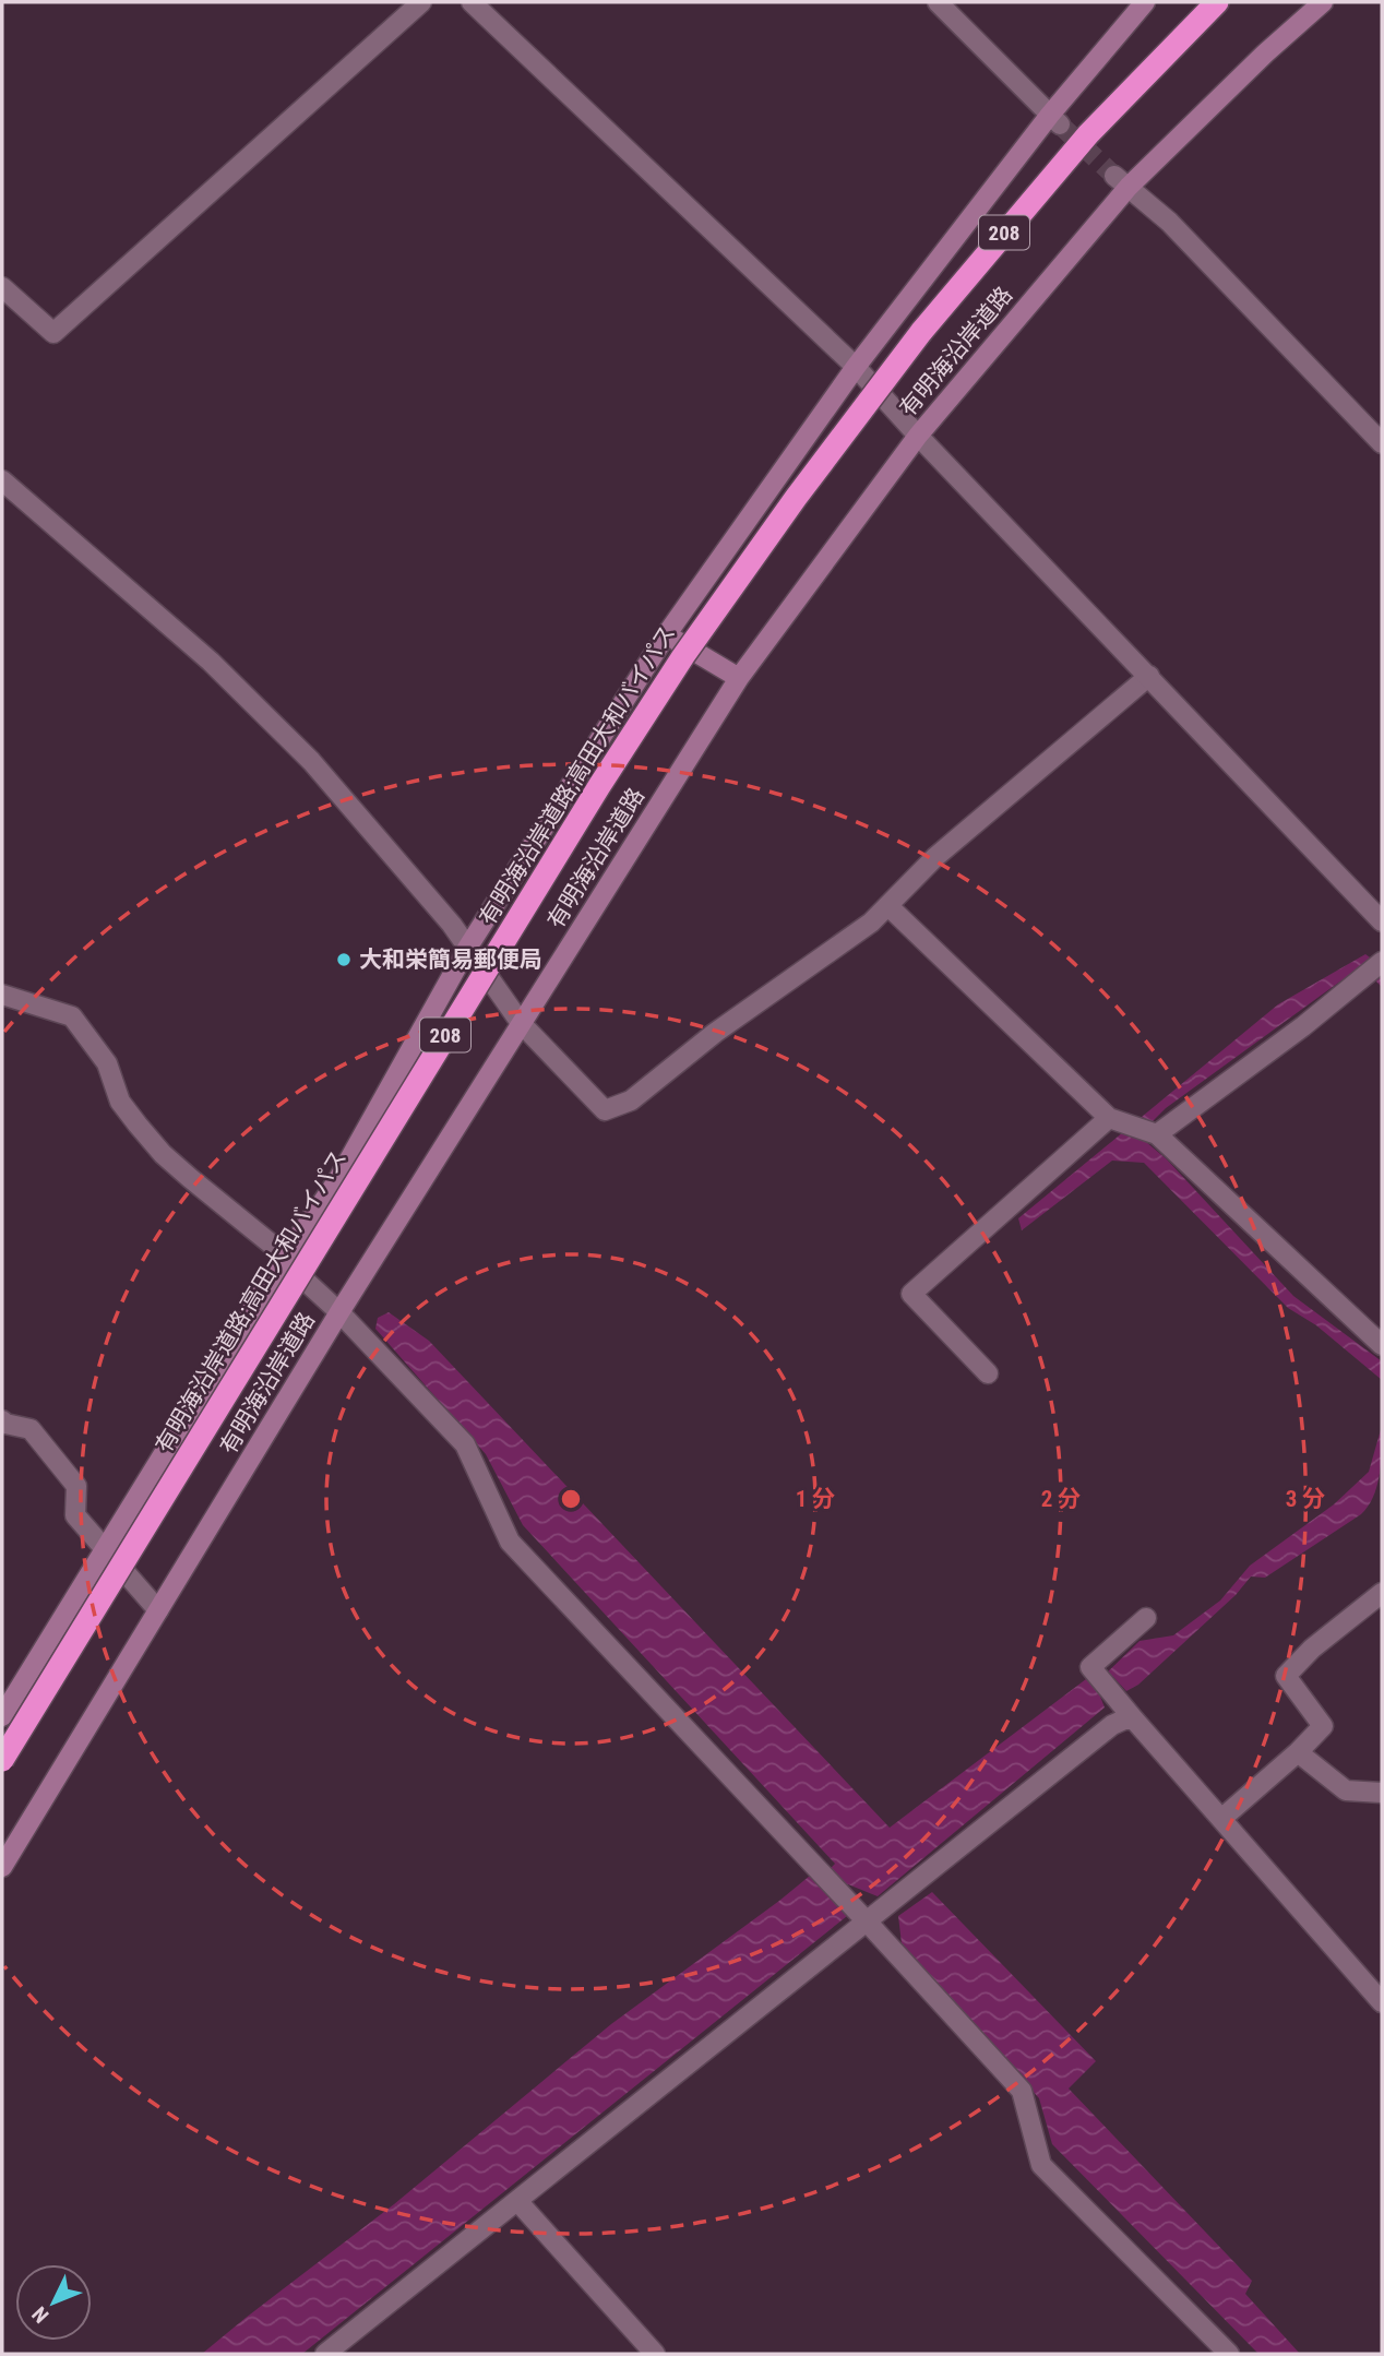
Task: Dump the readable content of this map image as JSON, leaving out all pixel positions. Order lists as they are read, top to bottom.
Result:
{
  "streets": {
    "highway": ["208", "有明海沿岸道路;高田大和バイパス"],
    "main road": ["有明海沿岸道路"]
  },
  "places": ["大和栄簡易郵便局"],
  "north": "bottom left",
  "rings": ["1 分", "2 分", "3 分"]
}
